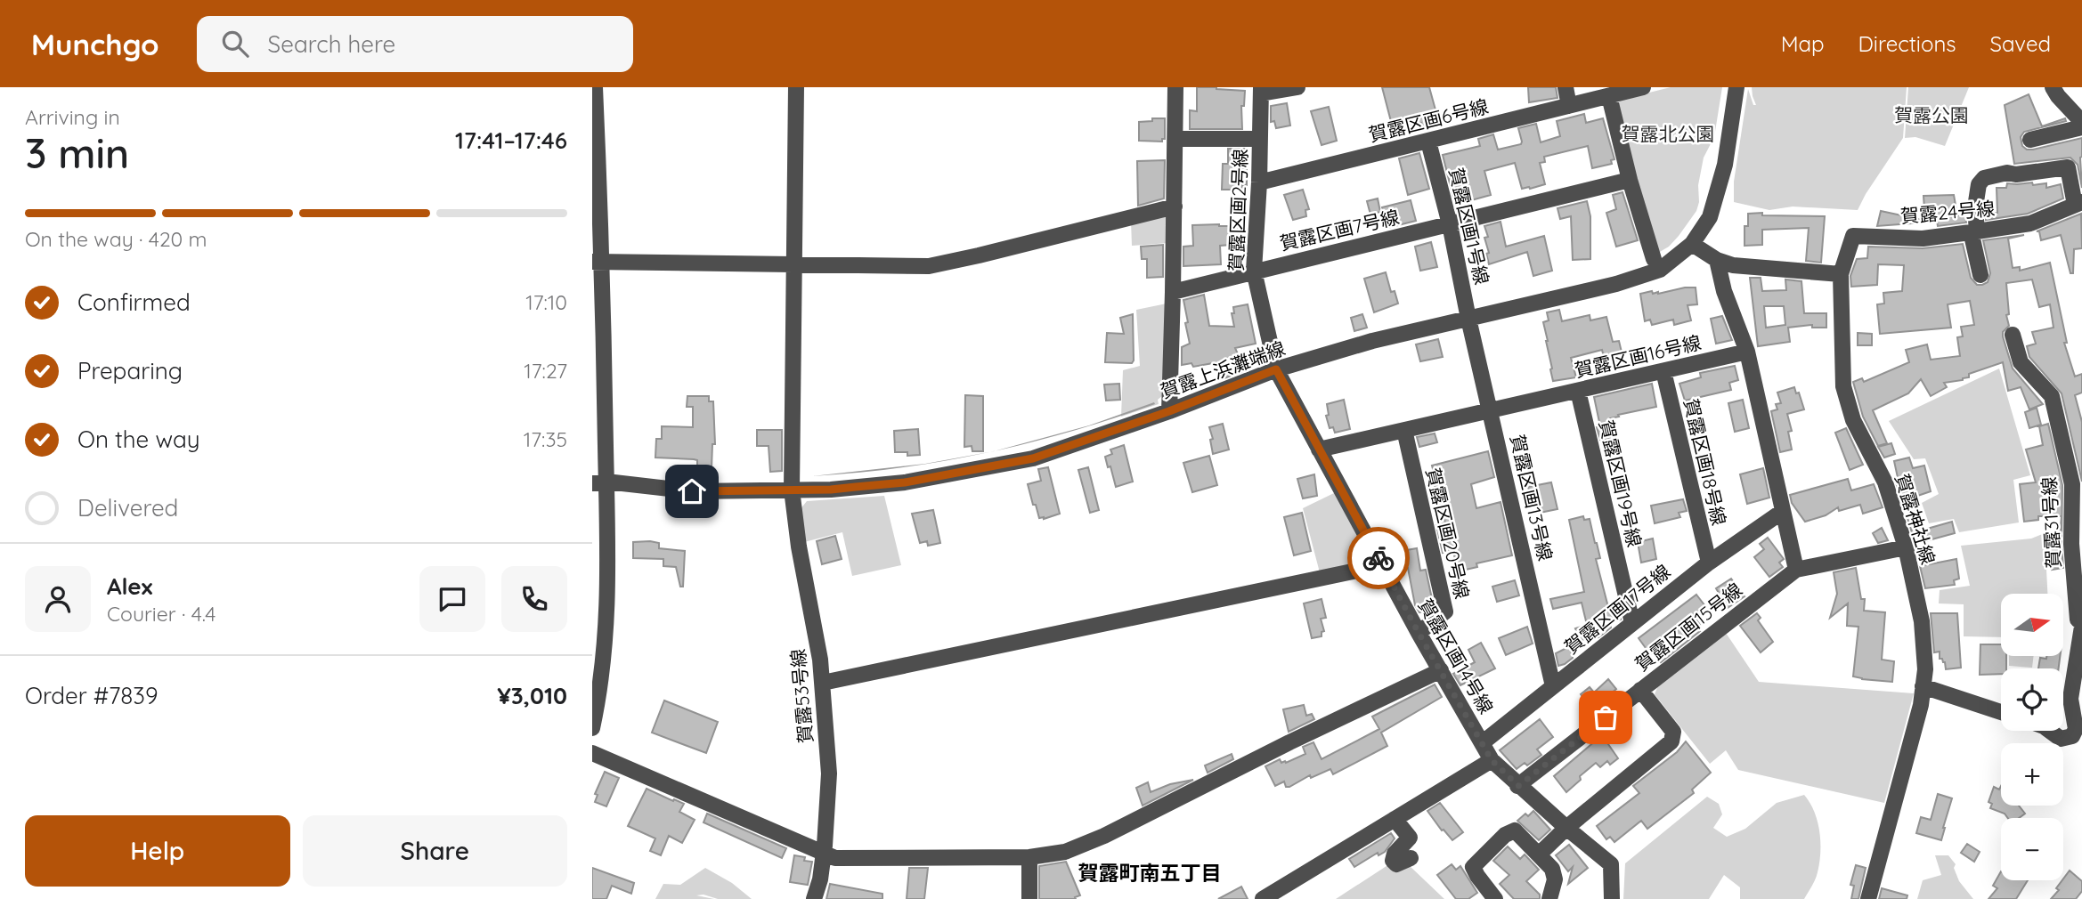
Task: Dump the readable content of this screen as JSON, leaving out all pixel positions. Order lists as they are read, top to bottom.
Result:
{
  "streets": {
    "street": [
      "賀露区画6号線",
      "賀露区画2号線",
      "賀露24号線",
      "賀露区画1号線",
      "賀露区画7号線",
      "賀露区画16号線",
      "賀露上浜灘端線",
      "賀露区画18号線",
      "賀露区画19号線",
      "賀露区画13号線",
      "賀露神社線",
      "賀露31号線",
      "賀露区画20号線",
      "賀露区画17号線",
      "賀露区画15号線",
      "賀露区画14号線",
      "賀露53号線"
    ]
  },
  "crossings": [
    ["賀露区画6号線", "賀露区画2号線"],
    ["賀露区画6号線", "賀露区画1号線"],
    ["賀露区画2号線", "賀露区画7号線"],
    ["賀露区画2号線", "賀露上浜灘端線"],
    ["賀露区画2号線", "賀露区画14号線"],
    ["賀露24号線", "賀露神社線"],
    ["賀露区画1号線", "賀露区画7号線"],
    ["賀露区画1号線", "賀露上浜灘端線"],
    ["賀露区画1号線", "賀露区画13号線"],
    ["賀露区画16号線", "賀露区画18号線"],
    ["賀露区画16号線", "賀露区画19号線"],
    ["賀露区画16号線", "賀露区画13号線"],
    ["賀露区画16号線", "賀露区画20号線"],
    ["賀露区画16号線", "賀露区画14号線"],
    ["賀露上浜灘端線", "賀露区画13号線"],
    ["賀露上浜灘端線", "賀露区画14号線"],
    ["賀露上浜灘端線", "賀露53号線"],
    ["賀露区画18号線", "賀露区画17号線"],
    ["賀露区画19号線", "賀露区画17号線"],
    ["賀露区画13号線", "賀露区画17号線"],
    ["賀露神社線", "賀露区画15号線"],
    ["賀露区画20号線", "賀露区画14号線"],
    ["賀露区画17号線", "賀露区画14号線"],
    ["賀露区画15号線", "賀露区画14号線"]
  ],
  "districts": ["賀露町南五丁目"],
  "parks": ["賀露公園", "賀露北公園"],
  "north": "right",
  "page": {
    "header": "Munchgo",
    "search": "Search here",
    "nav": ["Map", "Directions", "Saved"],
    "heading": ["3 min", "Arriving in", "17:41–17:46"],
    "panel": [
      "Alex",
      "Courier · 4.4",
      "Order #7839",
      "¥3,010"
    ],
    "bar": "On the way · 420 m",
    "list": [
      ["Confirmed", "17:10"],
      ["Preparing", "17:27"],
      ["On the way", "17:35"],
      "Delivered"
    ],
    "map_buttons": ["+", "−"],
    "buttons": ["Help", "Share"]
  }
}
